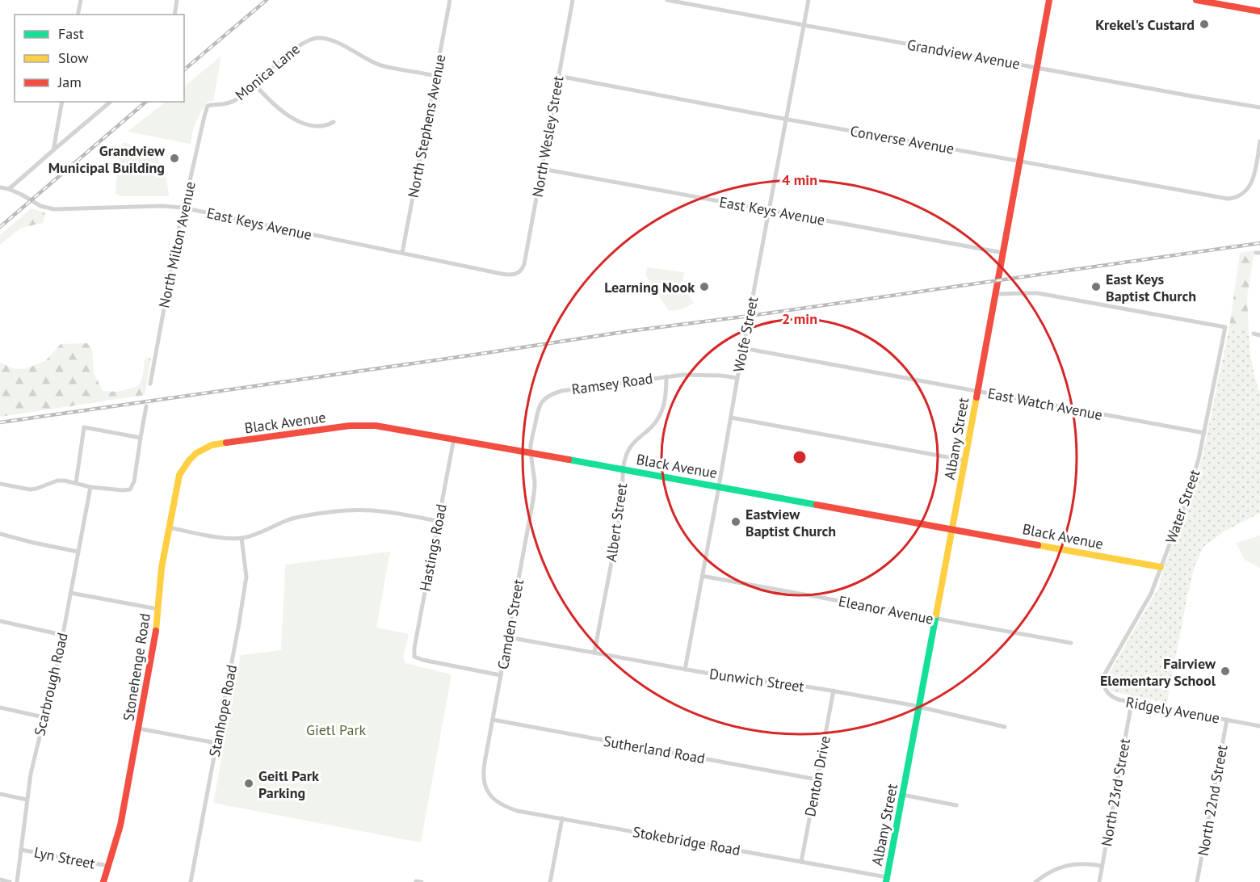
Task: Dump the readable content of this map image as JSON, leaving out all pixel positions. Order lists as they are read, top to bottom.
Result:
{
  "streets": {
    "street": [
      "Grandview Avenue",
      "Monica Lane",
      "North Stephens Avenue",
      "North Wesley Street",
      "Converse Avenue",
      "East Keys Avenue",
      "North Milton Avenue",
      "Wolfe Street",
      "Ramsey Road",
      "East Watch Avenue",
      "Black Avenue",
      "Albany Street",
      "Water Street",
      "Albert Street",
      "Hastings Road",
      "Eleanor Avenue",
      "Camden Street",
      "Stonehenge Road",
      "Dunwich Street",
      "Scarbrough Road",
      "Ridgely Avenue",
      "Stanhope Road",
      "Sutherland Road",
      "Denton Drive",
      "North 23rd Street",
      "North 22nd Street",
      "Stokebridge Road",
      "Lyn Street"
    ]
  },
  "crossings": [
    ["Grandview Avenue", "Wolfe Street"],
    ["Grandview Avenue", "Albany Street"],
    ["Monica Lane", "North Stephens Avenue"],
    ["Monica Lane", "North Milton Avenue"],
    ["North Stephens Avenue", "East Keys Avenue"],
    ["North Wesley Street", "Converse Avenue"],
    ["North Wesley Street", "East Keys Avenue"],
    ["Converse Avenue", "Wolfe Street"],
    ["Converse Avenue", "Albany Street"],
    ["East Keys Avenue", "North Milton Avenue"],
    ["East Keys Avenue", "Wolfe Street"],
    ["East Keys Avenue", "Albany Street"],
    ["Wolfe Street", "Ramsey Road"],
    ["Wolfe Street", "East Watch Avenue"],
    ["Wolfe Street", "Black Avenue"],
    ["Wolfe Street", "Eleanor Avenue"],
    ["Wolfe Street", "Dunwich Street"],
    ["Ramsey Road", "Black Avenue"],
    ["Ramsey Road", "Albert Street"],
    ["Ramsey Road", "Camden Street"],
    ["East Watch Avenue", "Albany Street"],
    ["East Watch Avenue", "Water Street"],
    ["Black Avenue", "Albany Street"],
    ["Black Avenue", "Water Street"],
    ["Black Avenue", "Albert Street"],
    ["Black Avenue", "Hastings Road"],
    ["Black Avenue", "Camden Street"],
    ["Black Avenue", "Stonehenge Road"],
    ["Albany Street", "Water Street"],
    ["Albany Street", "Eleanor Avenue"],
    ["Albany Street", "Dunwich Street"],
    ["Albany Street", "Stokebridge Road"],
    ["Water Street", "Ridgely Avenue"],
    ["Albert Street", "Dunwich Street"],
    ["Hastings Road", "Camden Street"],
    ["Camden Street", "Dunwich Street"],
    ["Camden Street", "Sutherland Road"],
    ["Camden Street", "Stokebridge Road"],
    ["Stonehenge Road", "Lyn Street"],
    ["Dunwich Street", "Denton Drive"],
    ["Scarbrough Road", "Lyn Street"],
    ["Ridgely Avenue", "North 23rd Street"],
    ["Ridgely Avenue", "North 22nd Street"],
    ["Sutherland Road", "Denton Drive"],
    ["Denton Drive", "Stokebridge Road"]
  ],
  "parks": ["Gietl Park"],
  "places": [
    "Krekel's Custard",
    "Grandview Municipal Building",
    "Learning Nook",
    "East Keys Baptist Church",
    "Eastview Baptist Church",
    "Fairview Elementary School",
    "Geitl Park Parking"
  ],
  "legend": ["Fast", "Slow", "Jam"],
  "rings": ["4 min", "2 min"]
}
